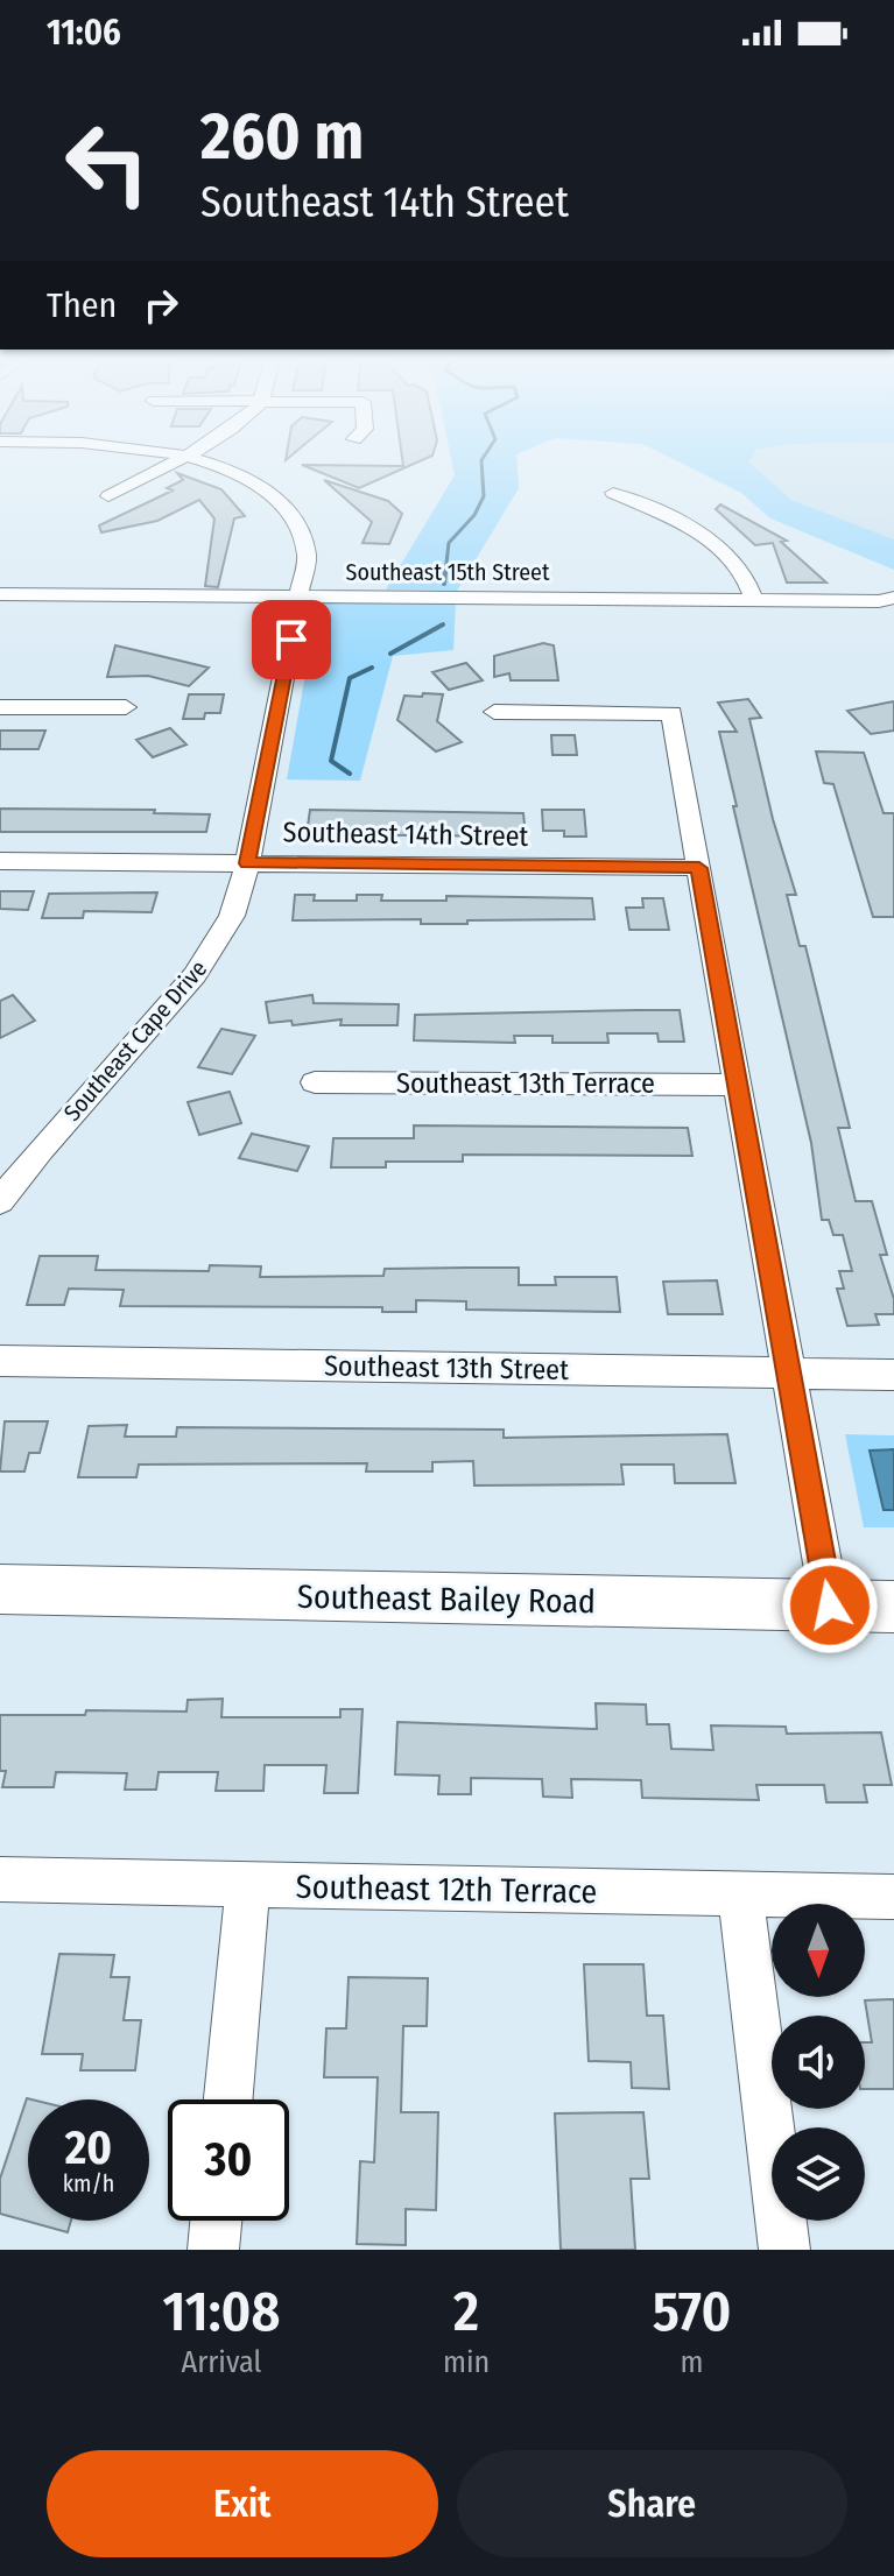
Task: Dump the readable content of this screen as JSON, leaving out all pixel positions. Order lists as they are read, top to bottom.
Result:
{
  "streets": {
    "main road": ["Southeast Bailey Road"],
    "street": [
      "Southeast 15th Street",
      "Southeast 14th Street",
      "Southeast Cape Drive",
      "Southeast 13th Terrace",
      "Southeast 13th Street",
      "Southeast 12th Terrace"
    ]
  },
  "crossings": [
    ["Southeast 15th Street", "Southeast Cape Drive"],
    ["Southeast 14th Street", "Southeast Cape Drive"]
  ],
  "north": "bottom",
  "page": {
    "status": "11:06",
    "turn": ["260 m", "Southeast 14th Street"],
    "then": "Then",
    "speed": "20 km/h",
    "limit": "30",
    "eta": [
      "11:08",
      "Arrival",
      "2",
      "min",
      "570",
      "m"
    ],
    "buttons": ["Exit", "Share"]
  }
}
